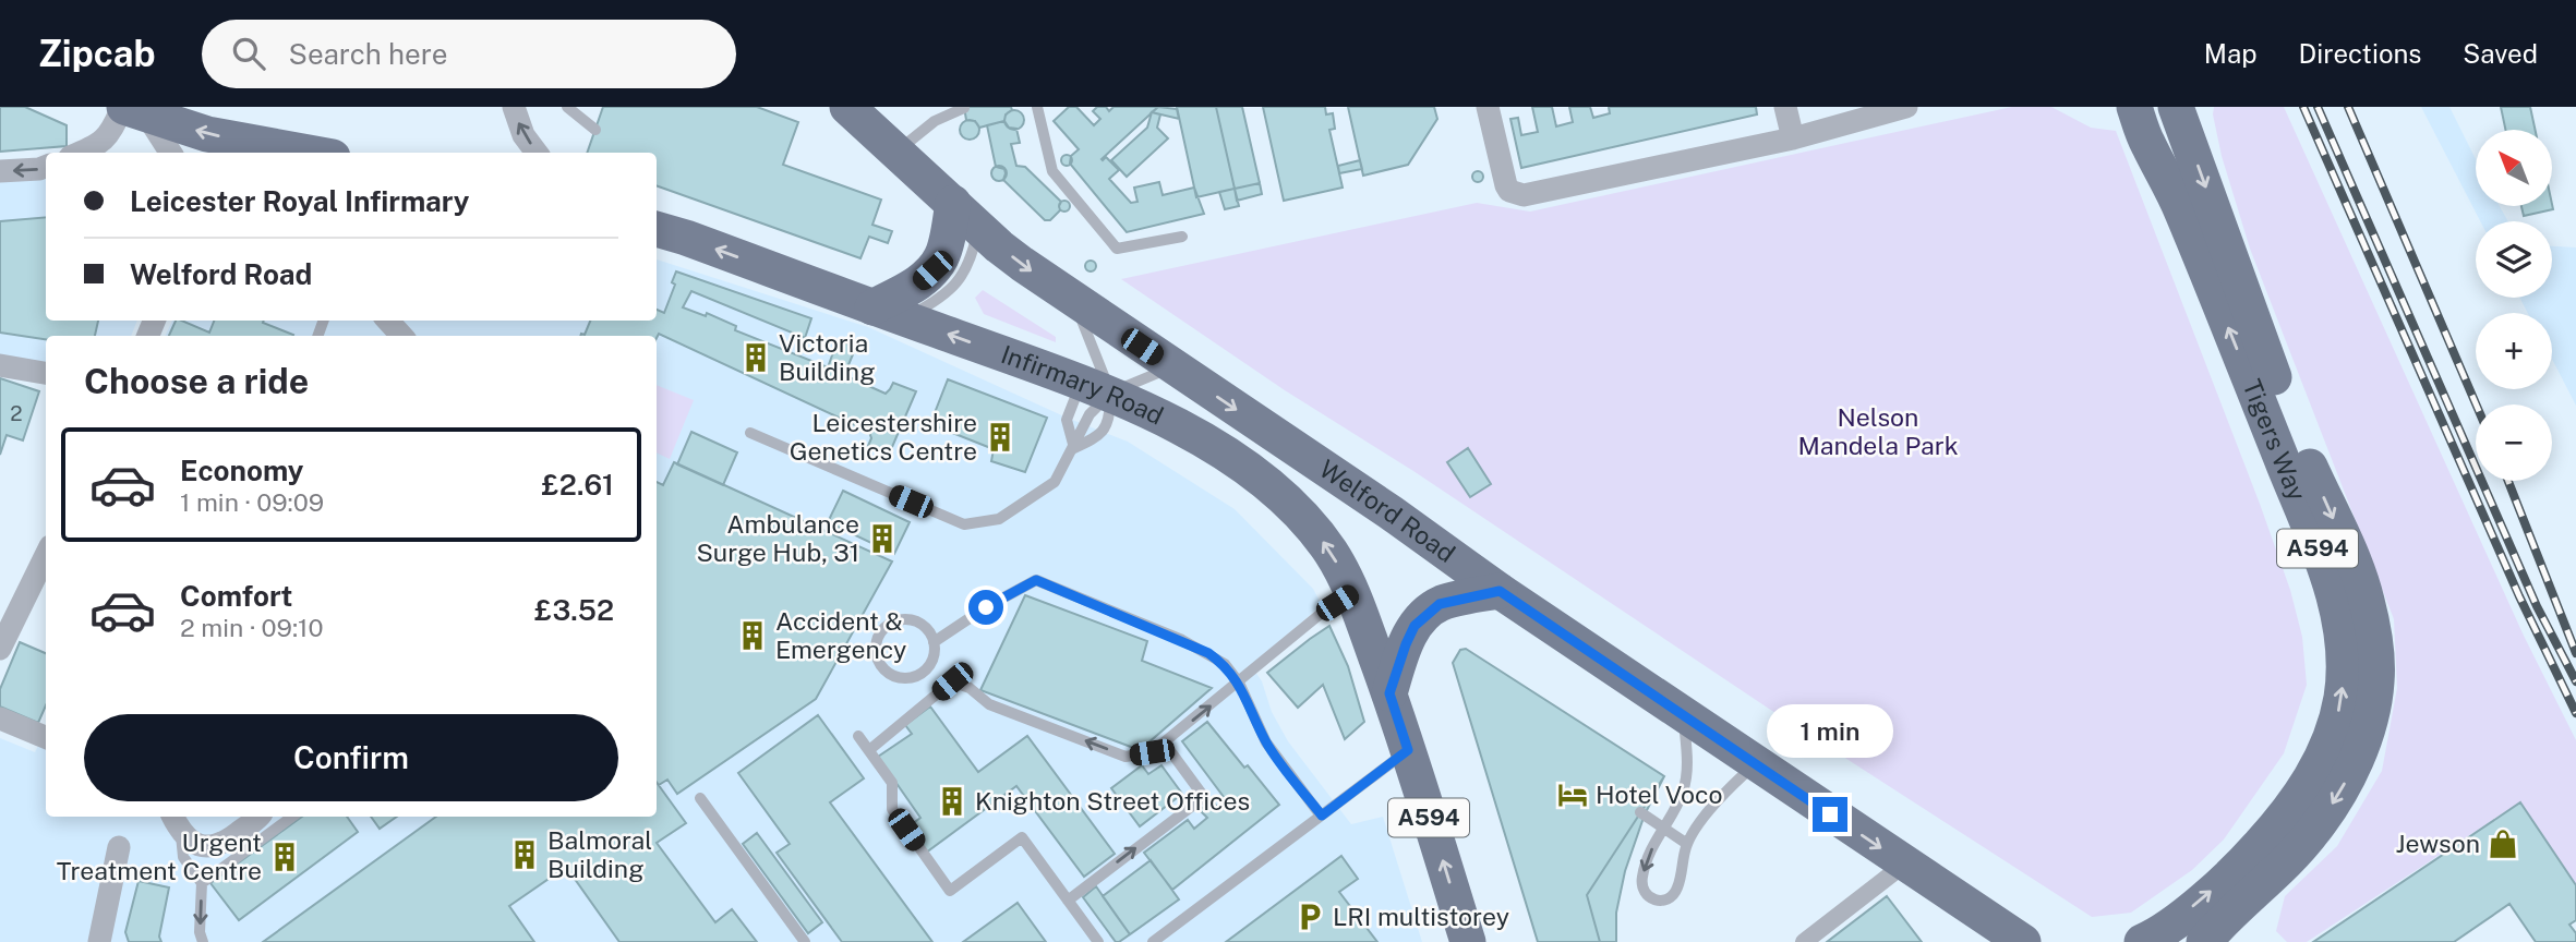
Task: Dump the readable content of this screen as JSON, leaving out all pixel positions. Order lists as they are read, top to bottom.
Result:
{
  "streets": {
    "main road": [
      "Infirmary Road",
      "Tigers Way",
      "Welford Road",
      "A594"
    ]
  },
  "crossings": [
    ["Infirmary Road", "A594"]
  ],
  "one_way": ["Infirmary Road", "Welford Road"],
  "parks": ["Nelson Mandela Park"],
  "places": {
    "building": [
      "Victoria Building",
      "Leicestershire Genetics Centre",
      "Ambulance Surge Hub, 31",
      "Accident & Emergency",
      "Knighton Street Offices",
      "Balmoral Building",
      "Urgent Treatment Centre"
    ],
    "hotel": ["Hotel Voco"],
    "shop": ["Jewson"],
    "parking": ["LRI multistorey"]
  },
  "house_numbers": ["2"],
  "north": "top left",
  "page": {
    "header": "Zipcab",
    "search": "Search here",
    "nav": ["Map", "Directions", "Saved"],
    "map_buttons": ["+", "−"],
    "banner": ["Leicester Royal Infirmary", "Welford Road"],
    "heading": "Choose a ride",
    "list": [
      {
        "name": "Economy",
        "note": "1 min · 09:09",
        "value": "£2.61"
      },
      {
        "name": "Comfort",
        "note": "2 min · 09:10",
        "value": "£3.52"
      }
    ],
    "buttons": "Confirm",
    "bubble": "1 min"
  }
}
